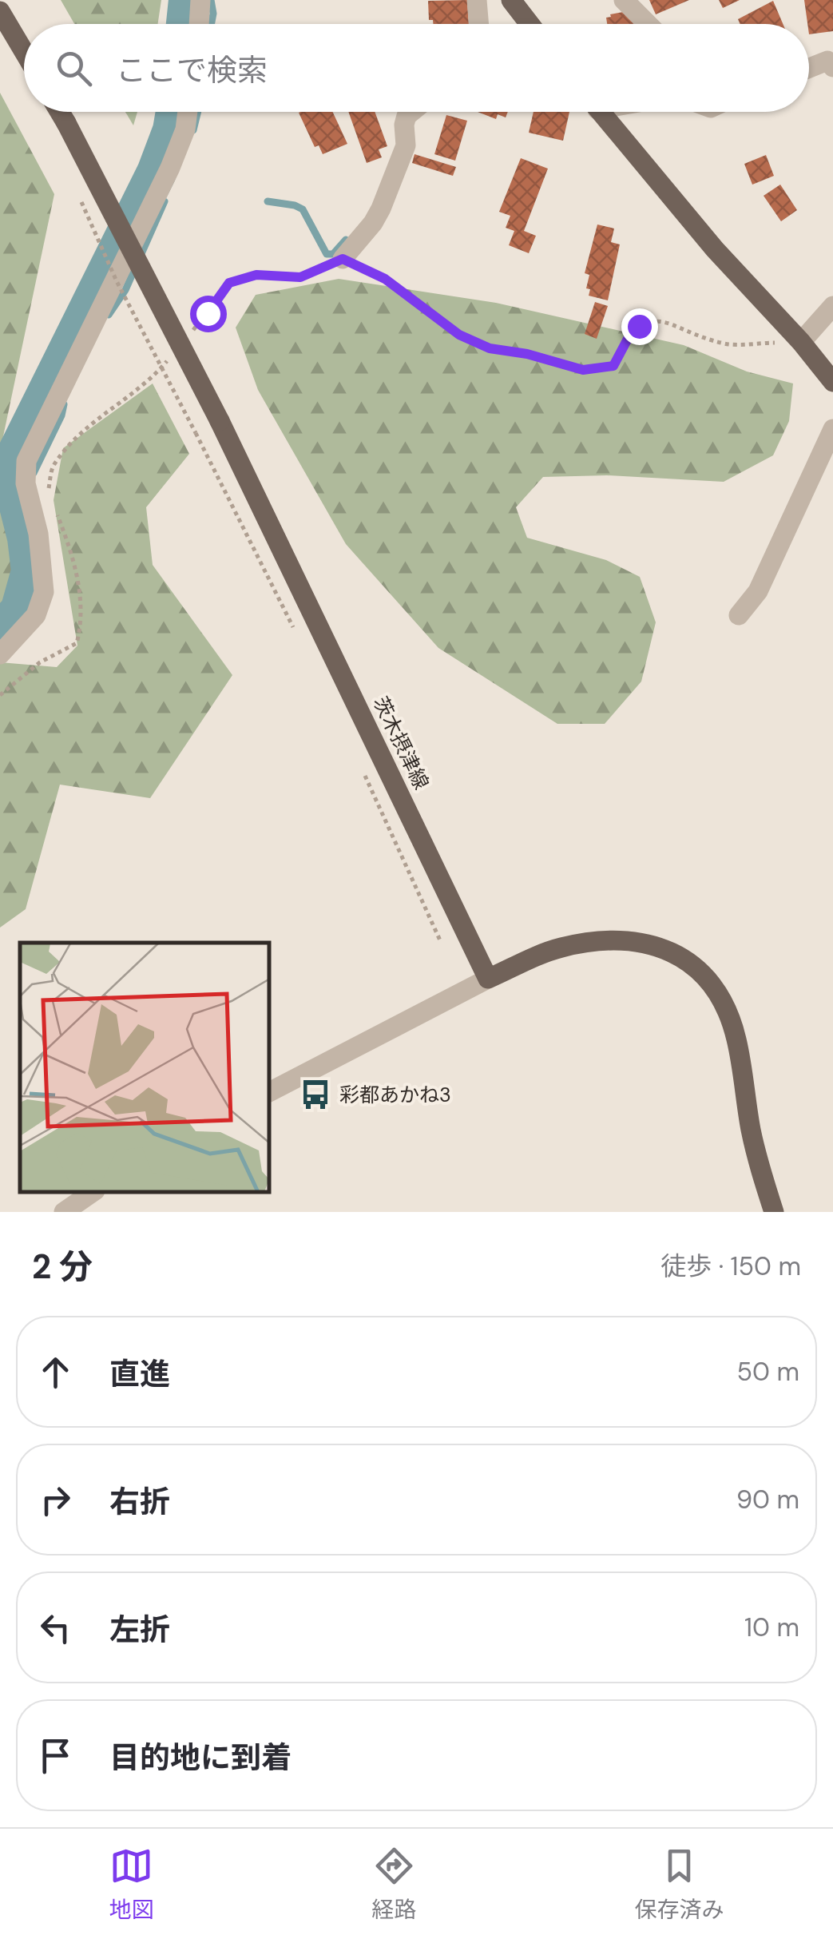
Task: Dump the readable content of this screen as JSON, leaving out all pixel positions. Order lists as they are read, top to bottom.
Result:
{
  "streets": {
    "main road": ["茨木摂津線"]
  },
  "places": {
    "bus stop": ["彩都あかね3"]
  },
  "page": {
    "search": "ここで検索",
    "heading": ["2 分", "徒歩 · 150 m"],
    "list": [
      ["直進", "50 m"],
      ["右折", "90 m"],
      ["左折", "10 m"],
      "目的地に到着"
    ],
    "nav": ["地図", "経路", "保存済み"]
  }
}
